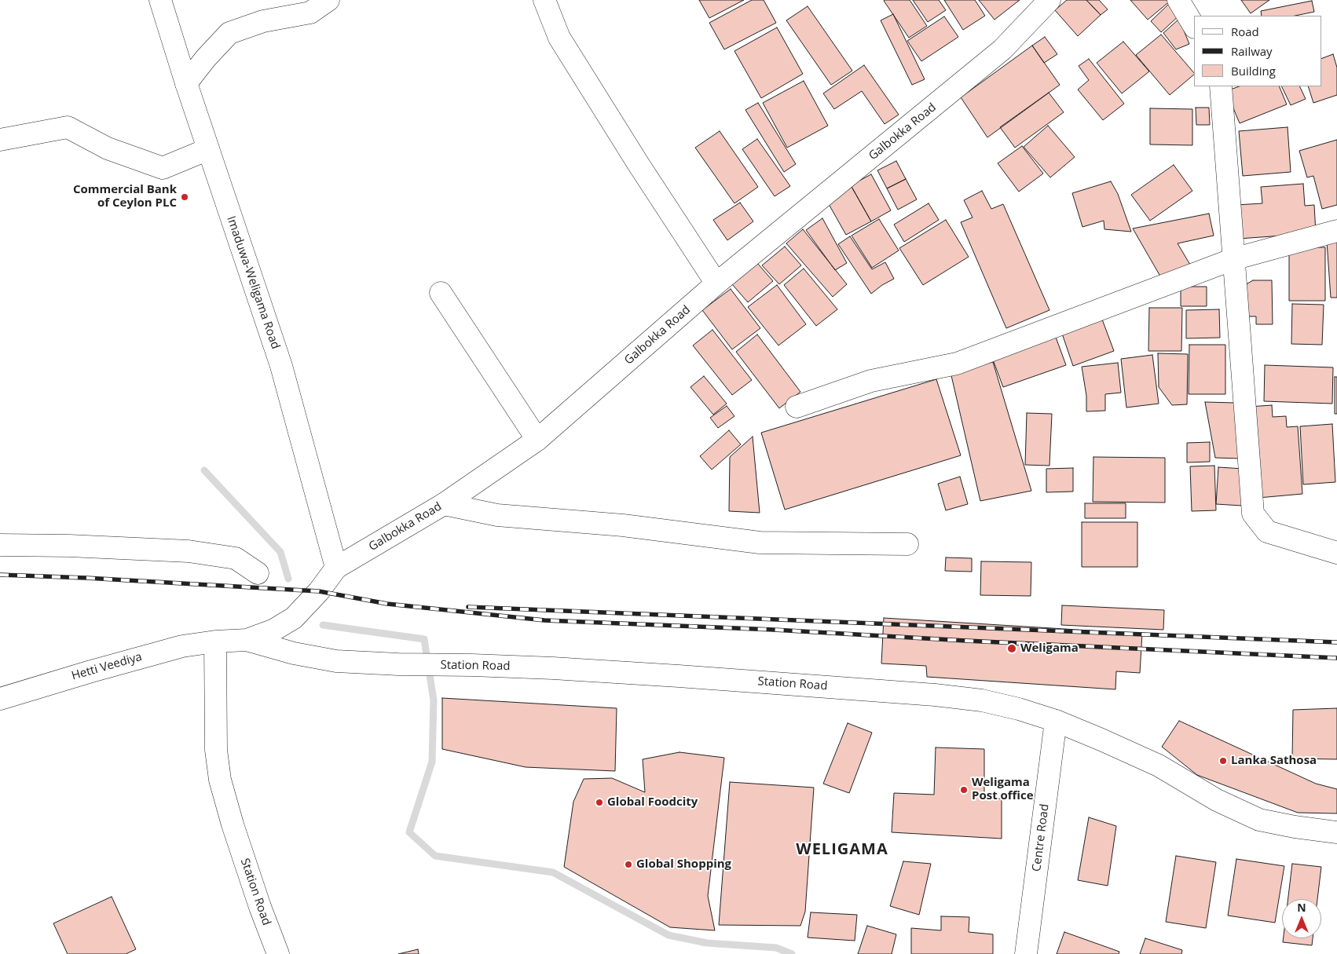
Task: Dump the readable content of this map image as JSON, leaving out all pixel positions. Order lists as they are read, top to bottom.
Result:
{
  "streets": {
    "main road": [
      "Galbokka Road",
      "Imaduwa-Weligama Road",
      "Station Road",
      "Hetti Veediya",
      "Centre Road"
    ]
  },
  "crossings": [
    ["Galbokka Road", "Imaduwa-Weligama Road"],
    ["Galbokka Road", "Station Road"],
    ["Station Road", "Hetti Veediya"],
    ["Station Road", "Centre Road"]
  ],
  "districts": ["WELIGAMA"],
  "places": [
    "Commercial Bank of Ceylon PLC",
    "Weligama",
    "Lanka Sathosa",
    "Weligama Post office",
    "Global Foodcity",
    "Global Shopping"
  ],
  "legend": ["Road", "Railway", "Building"],
  "north": "top"
}
